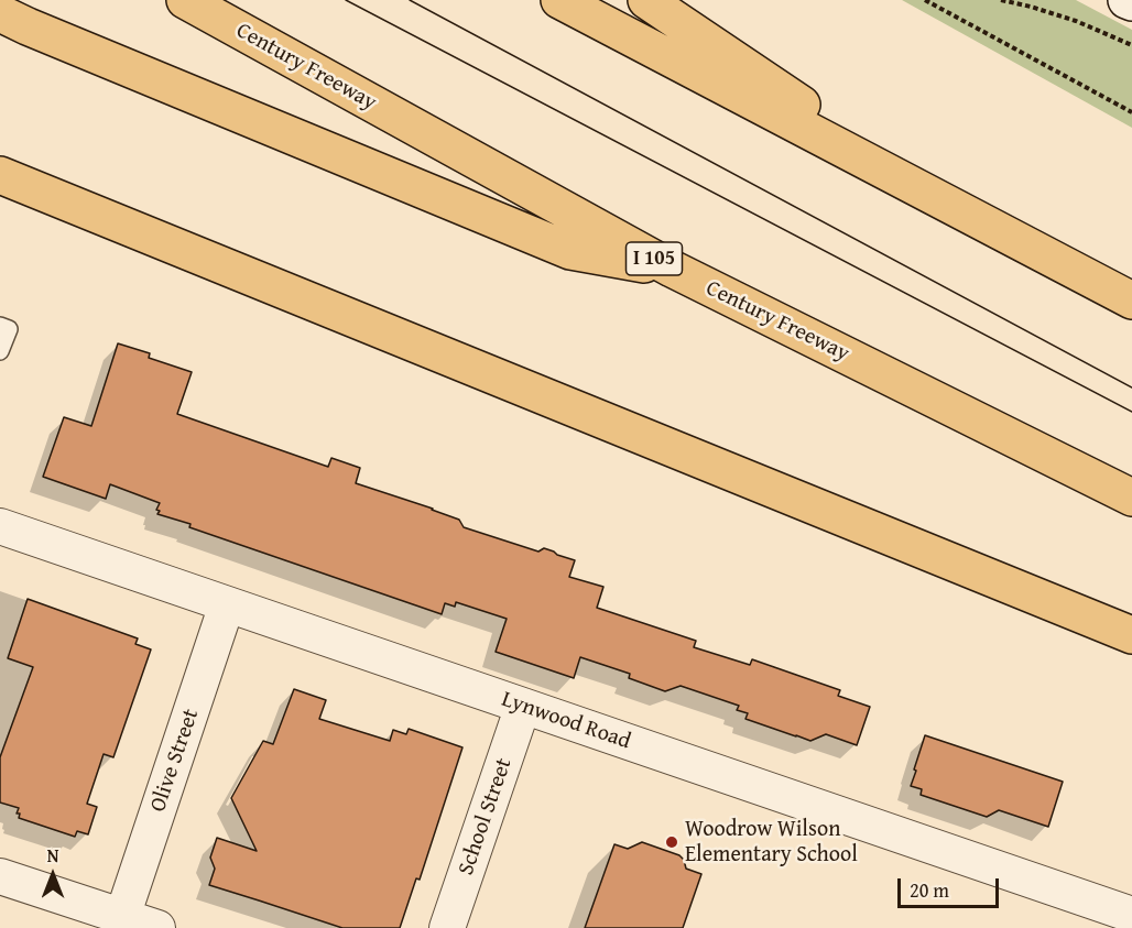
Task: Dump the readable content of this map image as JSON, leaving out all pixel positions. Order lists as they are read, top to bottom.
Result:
{
  "streets": {
    "highway": ["Century Freeway", "I 105"],
    "street": ["Lynwood Road", "Olive Street", "School Street"]
  },
  "crossings": [
    ["Lynwood Road", "Olive Street"],
    ["Lynwood Road", "School Street"]
  ],
  "places": ["Woodrow Wilson Elementary School"],
  "scale_bar": "20 m",
  "north": "top"
}
